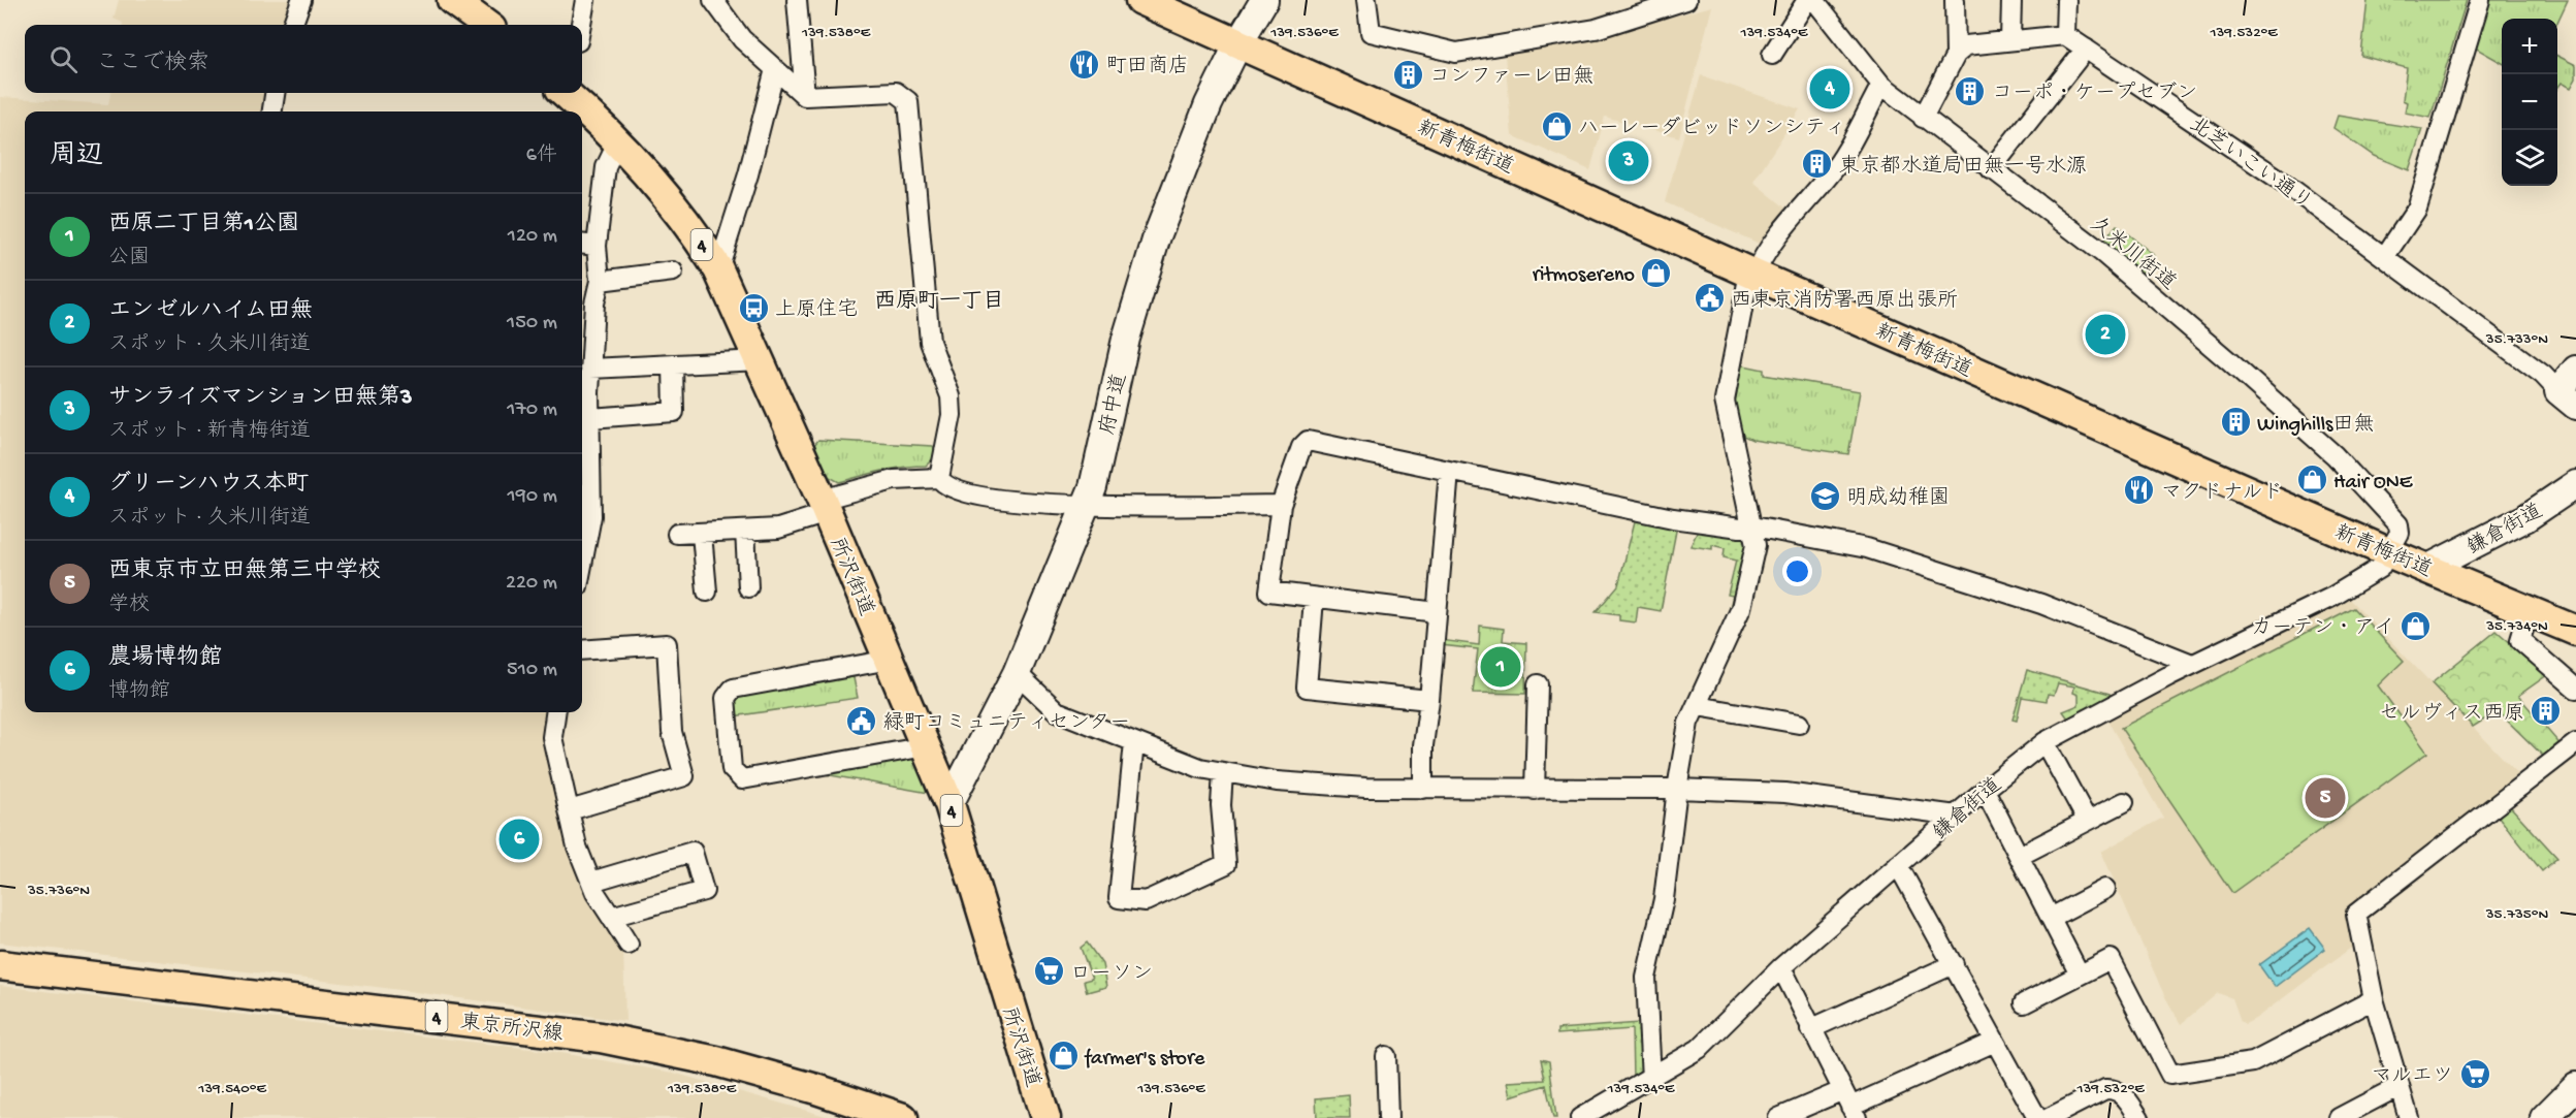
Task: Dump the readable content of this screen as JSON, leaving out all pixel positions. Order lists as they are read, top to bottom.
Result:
{
  "streets": {
    "main road": [
      "新青梅街道",
      "4",
      "所沢街道",
      "東京所沢線"
    ],
    "street": [
      "北芝いこい通り",
      "久米川街道",
      "府中道",
      "鎌倉街道"
    ]
  },
  "crossings": [
    ["新青梅街道", "久米川街道"],
    ["新青梅街道", "府中道"],
    ["新青梅街道", "鎌倉街道"],
    ["久米川街道", "鎌倉街道"],
    ["府中道", "所沢街道"]
  ],
  "districts": ["西原町一丁目"],
  "places": {
    "restaurant": ["町田商店", "マクドナルド"],
    "building": [
      "コンファーレ田無",
      "コーポ・ケープセブン",
      "東京都水道局田無一号水源",
      "Winghills田無",
      "セルヴィス西原"
    ],
    "shop": [
      "ハーレーダビッドソンシティ",
      "ritmosereno",
      "Hair ONE",
      "カーテン・アイ",
      "farmer's store"
    ],
    "public building": ["西東京消防署西原出張所", "緑町コミュニティセンター"],
    "bus stop": ["上原住宅"],
    "school or university": ["明成幼稚園"],
    "supermarket": ["ローソン", "マルエツ"]
  },
  "page": {
    "map_buttons": ["+", "−"],
    "search": "ここで検索",
    "pins": [
      "4",
      "3",
      "2",
      "1",
      "5",
      "6"
    ],
    "heading": ["周辺", "6件"],
    "list": [
      {
        "mark": "1",
        "name": "西原二丁目第1公園",
        "note": "公園",
        "value": "120 m"
      },
      {
        "mark": "2",
        "name": "エンゼルハイム田無",
        "note": "スポット · 久米川街道",
        "value": "150 m"
      },
      {
        "mark": "3",
        "name": "サンライズマンション田無第3",
        "note": "スポット · 新青梅街道",
        "value": "170 m"
      },
      {
        "mark": "4",
        "name": "グリーンハウス本町",
        "note": "スポット · 久米川街道",
        "value": "190 m"
      },
      {
        "mark": "5",
        "name": "西東京市立田無第三中学校",
        "note": "学校",
        "value": "220 m"
      },
      {
        "mark": "6",
        "name": "農場博物館",
        "note": "博物館",
        "value": "510 m"
      }
    ]
  },
  "coordinates": [
    "139.538°E",
    "139.536°E",
    "139.534°E",
    "139.532°E",
    "35.733°N",
    "35.734°N",
    "35.736°N",
    "35.735°N",
    "139.540°E"
  ]
}
